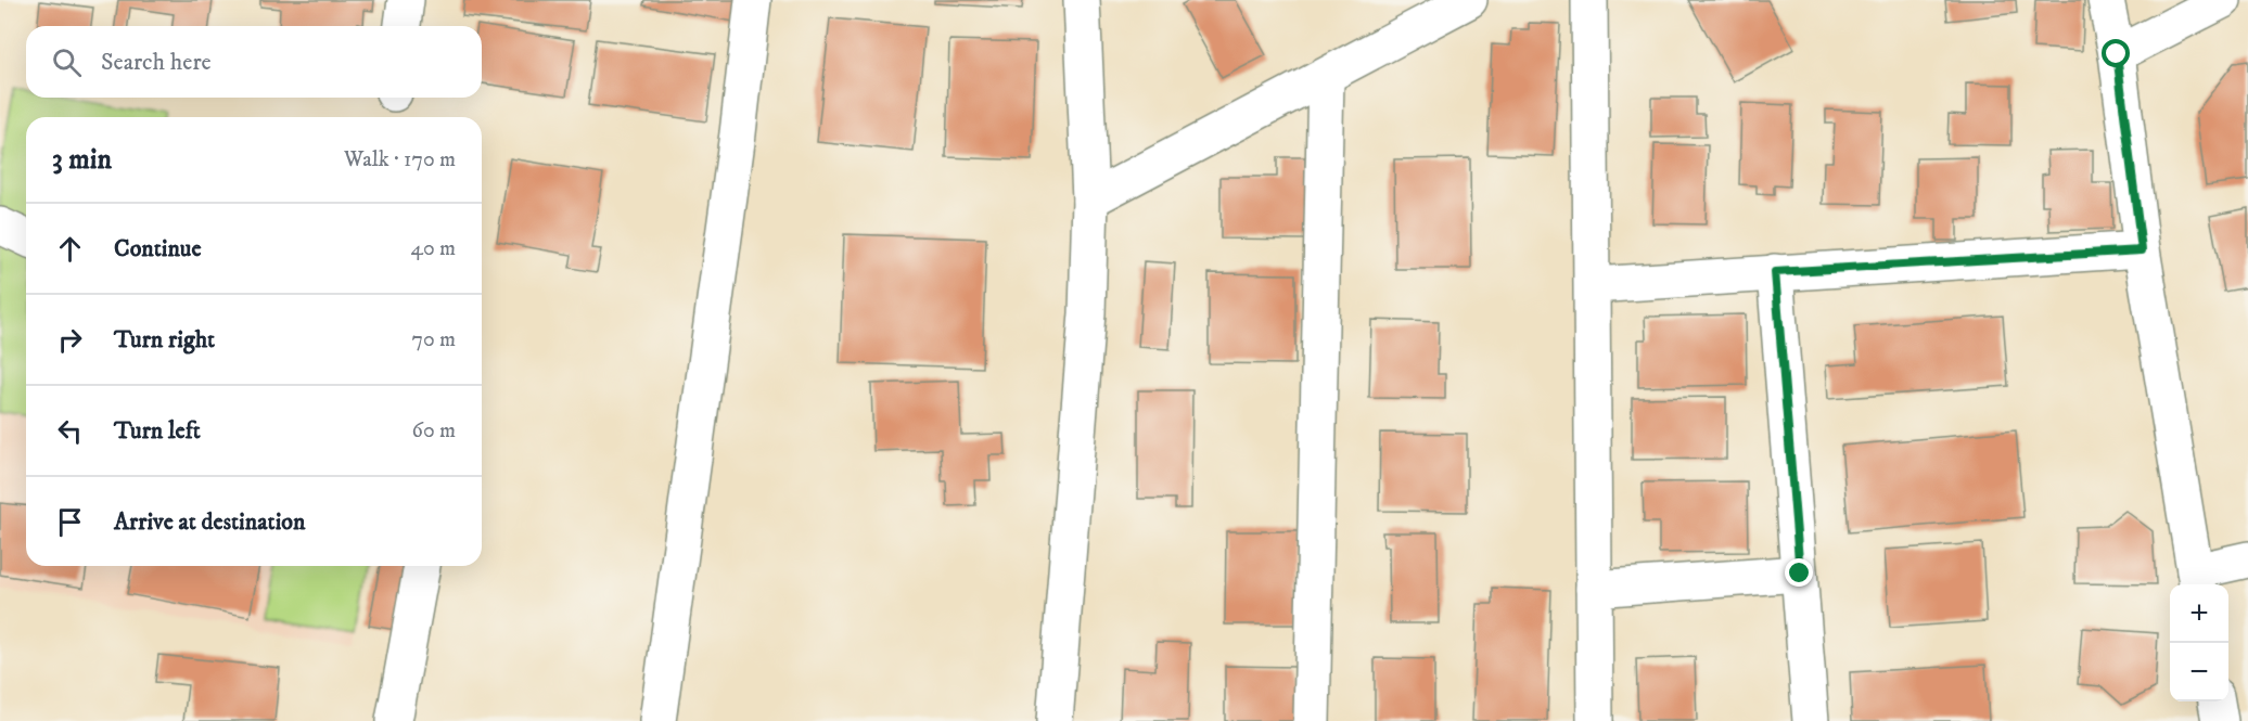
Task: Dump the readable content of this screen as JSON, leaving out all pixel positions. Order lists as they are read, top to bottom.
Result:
{
  "page": {
    "search": "Search here",
    "heading": ["3 min", "Walk · 170 m"],
    "list": [
      ["Continue", "40 m"],
      ["Turn right", "70 m"],
      ["Turn left", "60 m"],
      "Arrive at destination"
    ],
    "map_buttons": ["+", "−"]
  }
}
